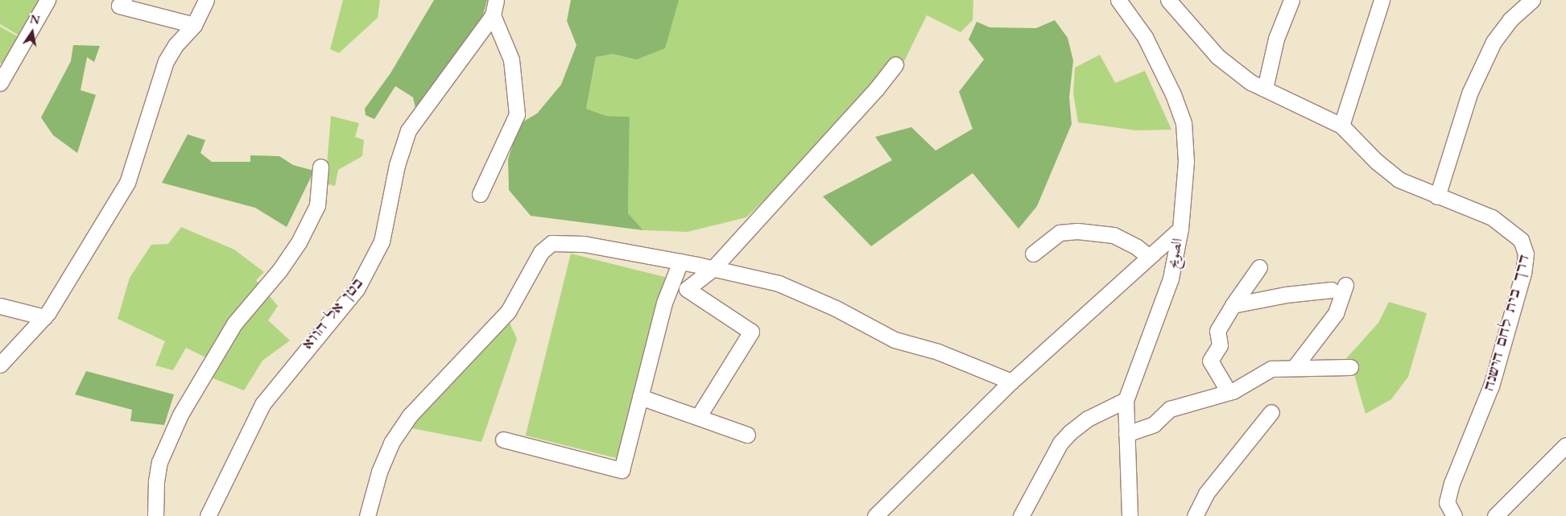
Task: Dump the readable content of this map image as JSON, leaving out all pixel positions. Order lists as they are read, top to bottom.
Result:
{
  "streets": {
    "street": ["الصويح", "בטן אל הווא", "דרך בית לחם הישנה"]
  },
  "north": "top"
}
